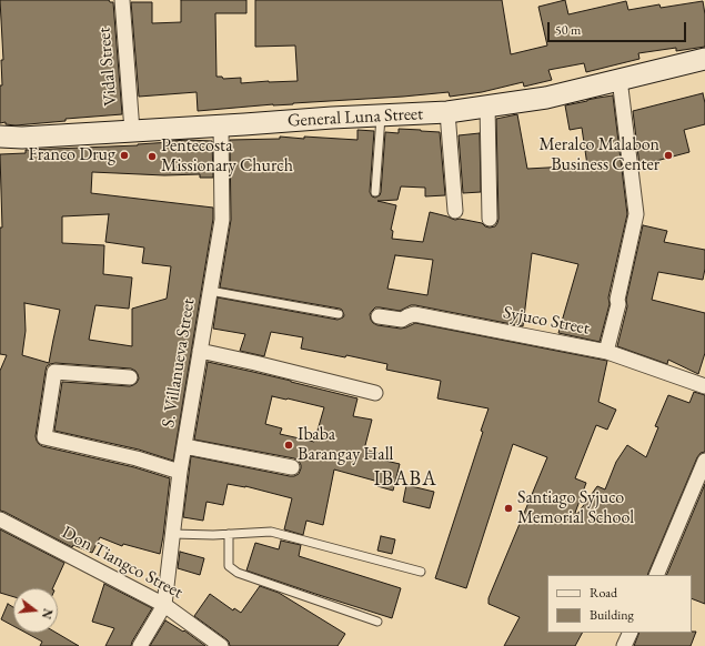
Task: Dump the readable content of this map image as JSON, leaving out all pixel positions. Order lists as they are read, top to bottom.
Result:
{
  "streets": {
    "main road": ["General Luna Street"],
    "street": [
      "Vidal Street",
      "Syjuco Street",
      "S. Villanueva Street",
      "Don Tiangco Street"
    ]
  },
  "crossings": [
    ["Vidal Street", "General Luna Street"],
    ["General Luna Street", "S. Villanueva Street"],
    ["S. Villanueva Street", "Don Tiangco Street"]
  ],
  "districts": ["IBABA"],
  "places": [
    "Franco Drug",
    "Meralco Malabon Business Center",
    "Pentecosta Missionary Church",
    "Ibaba Barangay Hall",
    "Santiago Syjuco Memorial School"
  ],
  "legend": ["Road", "Building"],
  "scale_bar": "50 m",
  "north": "right"
}
